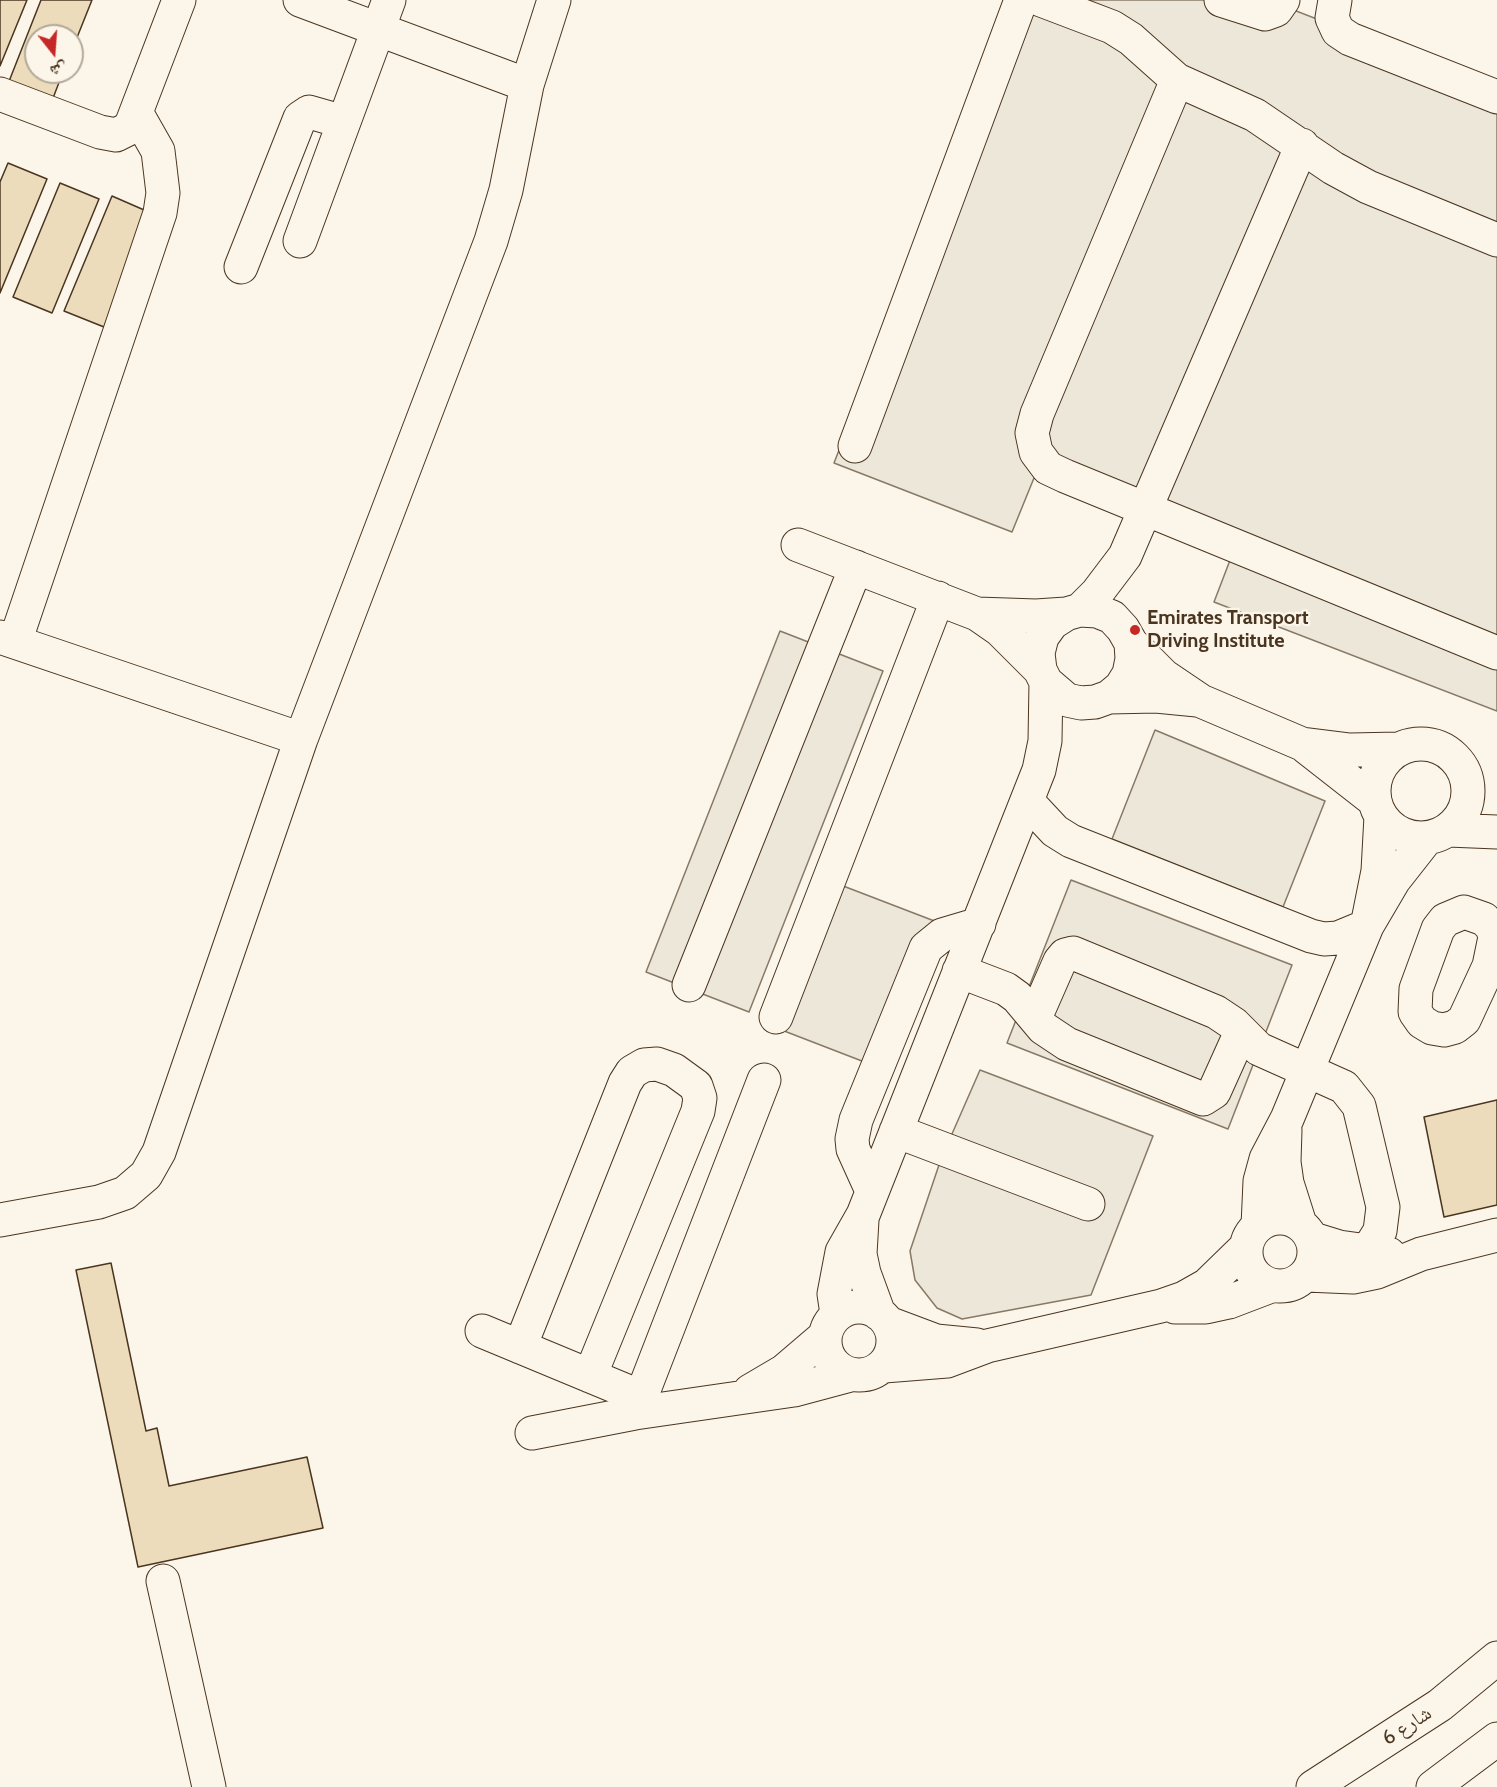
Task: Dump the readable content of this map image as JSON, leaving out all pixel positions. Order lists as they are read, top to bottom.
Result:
{
  "streets": {
    "street": ["شارع 6"]
  },
  "places": ["Emirates Transport Driving Institute"],
  "north": "bottom"
}
